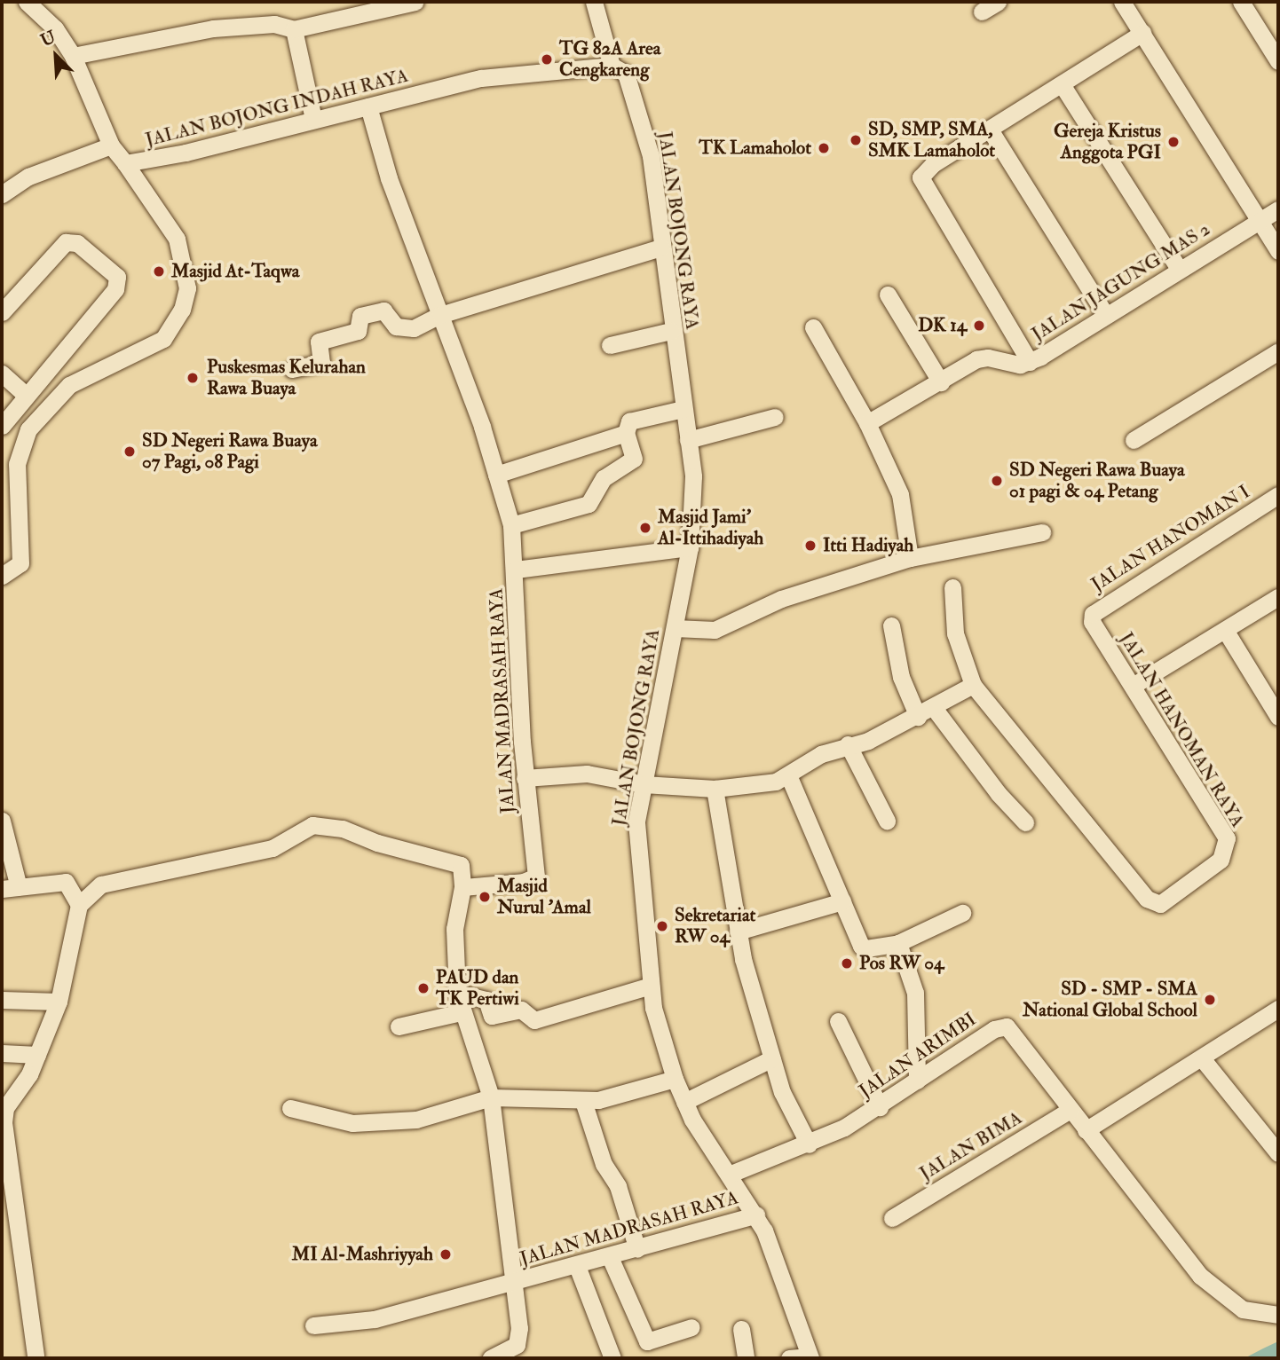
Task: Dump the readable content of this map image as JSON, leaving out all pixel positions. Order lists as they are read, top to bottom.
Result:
{
  "streets": {
    "street": [
      "JALAN BOJONG INDAH RAYA",
      "JALAN BOJONG RAYA",
      "JALAN JAGUNG MAS 2",
      "JALAN HANOMAN I",
      "JALAN MADRASAH RAYA",
      "JALAN HANOMAN RAYA",
      "JALAN ARIMBI",
      "JALAN BIMA"
    ]
  },
  "crossings": [
    ["JALAN BOJONG INDAH RAYA", "JALAN BOJONG RAYA"],
    ["JALAN BOJONG INDAH RAYA", "JALAN MADRASAH RAYA"],
    ["JALAN BOJONG RAYA", "JALAN MADRASAH RAYA"],
    ["JALAN BOJONG RAYA", "JALAN ARIMBI"],
    ["JALAN HANOMAN I", "JALAN HANOMAN RAYA"],
    ["JALAN ARIMBI", "JALAN BIMA"]
  ],
  "places": [
    "TG 82A Area Cengkareng",
    "SD, SMP, SMA, SMK Lamaholot",
    "Gereja Kristus Anggota PGI",
    "TK Lamaholot",
    "Masjid At-Taqwa",
    "DK 14",
    "Puskesmas Kelurahan Rawa Buaya",
    "SD Negeri Rawa Buaya 07 Pagi, 08 Pagi",
    "SD Negeri Rawa Buaya 01 pagi & 04 Petang",
    "Masjid Jami' Al-Ittihadiyah",
    "Itti Hadiyah",
    "Masjid Nurul 'Amal",
    "Sekretariat RW 04",
    "Pos RW 04",
    "PAUD dan TK Pertiwi",
    "SD - SMP - SMA National Global School",
    "MI Al-Mashriyyah"
  ],
  "north": "top left"
}
